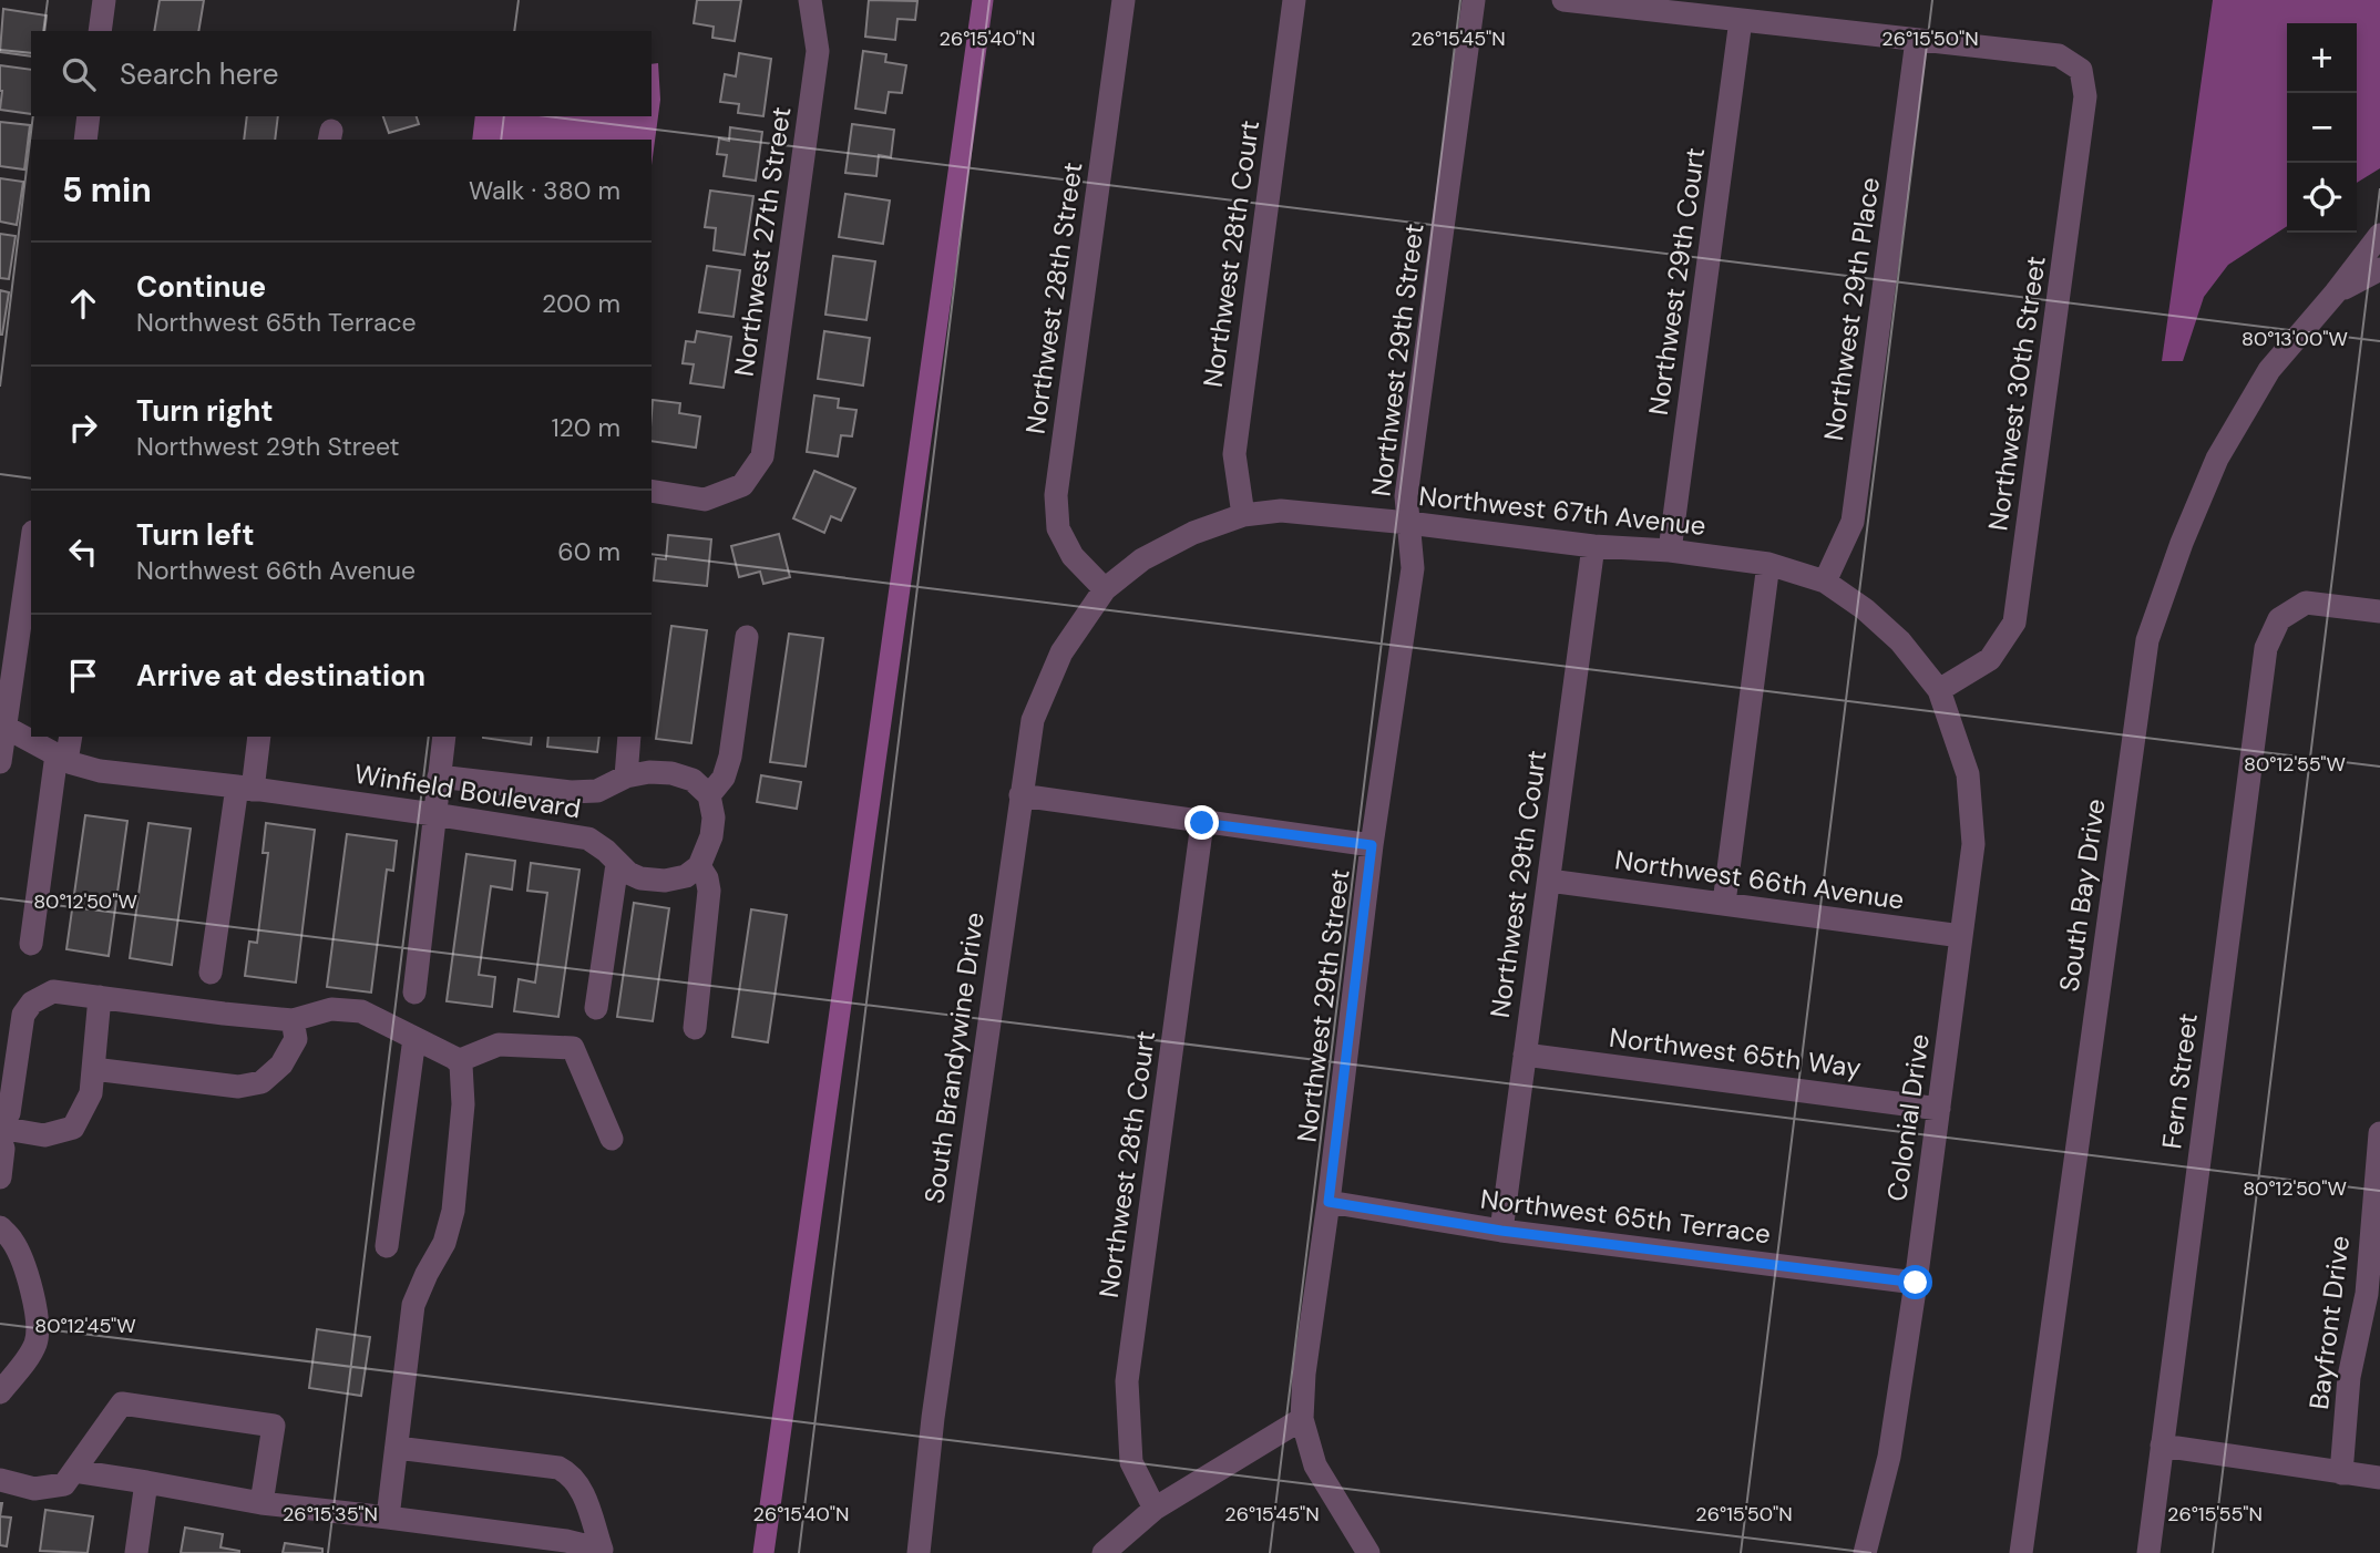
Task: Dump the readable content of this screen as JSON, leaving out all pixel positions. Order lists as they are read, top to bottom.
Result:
{
  "streets": {
    "street": [
      "Northwest 27th Street",
      "Northwest 28th Court",
      "Northwest 29th Court",
      "Northwest 28th Street",
      "Northwest 29th Place",
      "Northwest 29th Street",
      "Northwest 30th Street",
      "Northwest 67th Avenue",
      "Winfield Boulevard",
      "Northwest 66th Avenue",
      "South Bay Drive",
      "Northwest 65th Way",
      "South Brandywine Drive",
      "Fern Street",
      "Colonial Drive",
      "Northwest 65th Terrace",
      "Bayfront Drive"
    ]
  },
  "crossings": [
    ["Northwest 28th Court", "Northwest 67th Avenue"],
    ["Northwest 29th Court", "Northwest 67th Avenue"],
    ["Northwest 29th Court", "Northwest 66th Avenue"],
    ["Northwest 29th Court", "Northwest 65th Way"],
    ["Northwest 29th Court", "Northwest 65th Terrace"],
    ["Northwest 28th Street", "Northwest 67th Avenue"],
    ["Northwest 28th Street", "South Brandywine Drive"],
    ["Northwest 29th Place", "Northwest 30th Street"],
    ["Northwest 29th Place", "Northwest 67th Avenue"],
    ["Northwest 29th Street", "Northwest 67th Avenue"],
    ["Northwest 29th Street", "Northwest 65th Terrace"],
    ["Northwest 30th Street", "Northwest 67th Avenue"],
    ["Northwest 30th Street", "Colonial Drive"],
    ["Northwest 67th Avenue", "South Brandywine Drive"],
    ["Northwest 67th Avenue", "Colonial Drive"],
    ["Northwest 66th Avenue", "Colonial Drive"],
    ["Northwest 65th Way", "Colonial Drive"],
    ["Colonial Drive", "Northwest 65th Terrace"]
  ],
  "page": {
    "map_buttons": ["+", "−"],
    "search": "Search here",
    "heading": ["5 min", "Walk · 380 m"],
    "list": [
      ["Continue", "Northwest 65th Terrace", "200 m"],
      ["Turn right", "Northwest 29th Street", "120 m"],
      ["Turn left", "Northwest 66th Avenue", "60 m"],
      "Arrive at destination"
    ]
  },
  "coordinates": [
    "26°15'40\"N",
    "26°15'45\"N",
    "26°15'50\"N",
    "80°13'00\"W",
    "80°12'55\"W",
    "80°12'50\"W",
    "80°12'45\"W",
    "26°15'35\"N",
    "26°15'55\"N"
  ]
}
